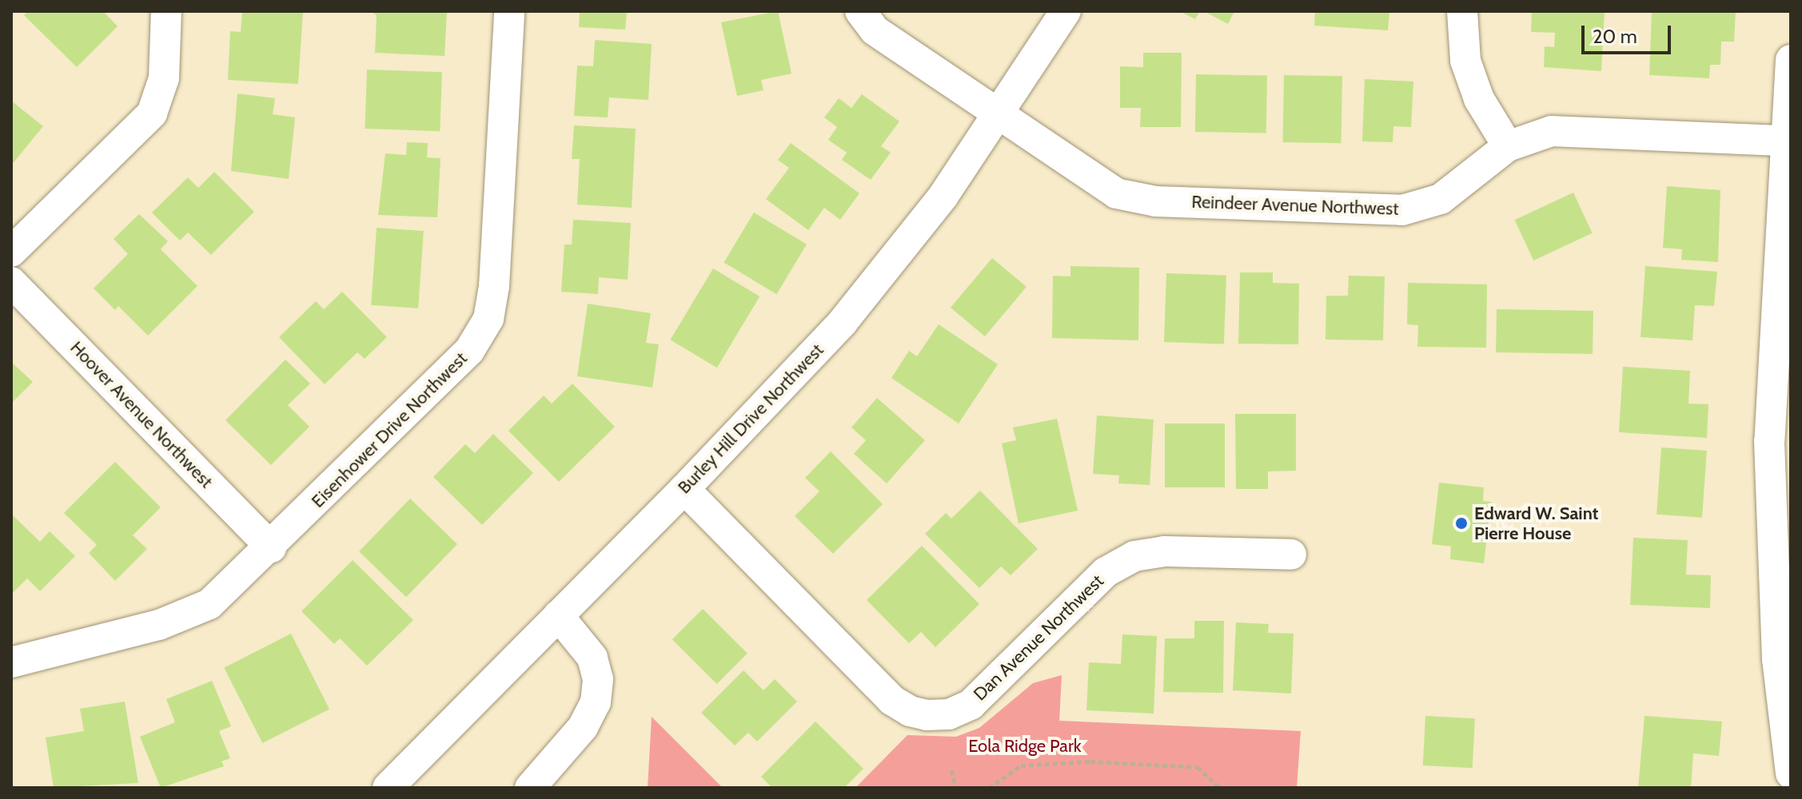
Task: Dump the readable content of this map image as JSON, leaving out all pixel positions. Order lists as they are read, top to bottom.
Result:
{
  "streets": {
    "street": [
      "Reindeer Avenue Northwest",
      "Hoover Avenue Northwest",
      "Burley Hill Drive Northwest",
      "Eisenhower Drive Northwest",
      "Dan Avenue Northwest"
    ]
  },
  "crossings": [
    ["Reindeer Avenue Northwest", "Burley Hill Drive Northwest"],
    ["Hoover Avenue Northwest", "Eisenhower Drive Northwest"],
    ["Burley Hill Drive Northwest", "Dan Avenue Northwest"]
  ],
  "parks": ["Eola Ridge Park"],
  "places": ["Edward W. Saint Pierre House"],
  "scale_bar": "20 m"
}
